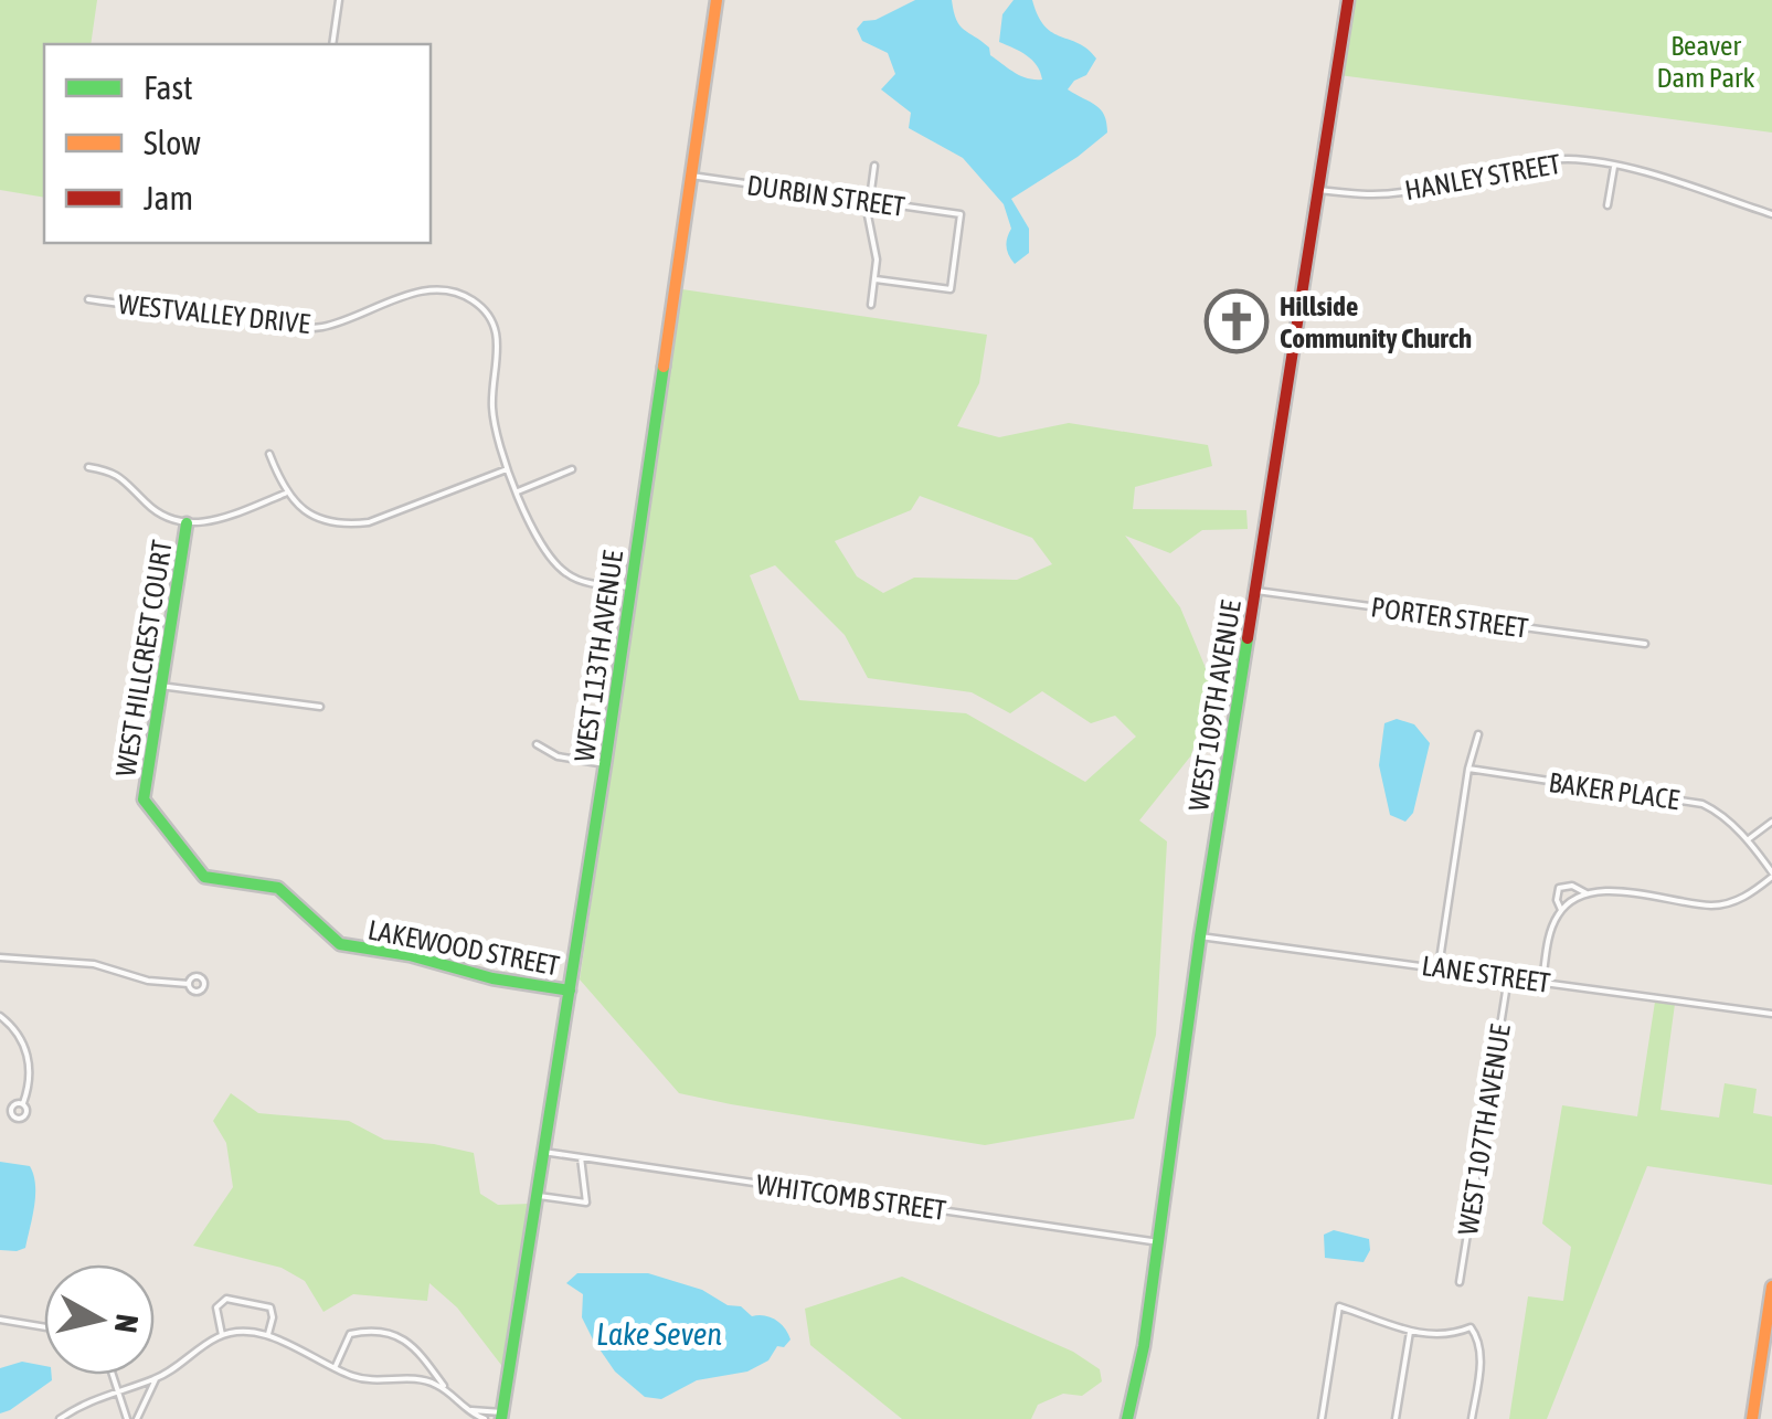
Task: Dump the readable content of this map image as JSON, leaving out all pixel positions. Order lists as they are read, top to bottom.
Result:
{
  "streets": {
    "street": [
      "HANLEY STREET",
      "DURBIN STREET",
      "WESTVALLEY DRIVE",
      "PORTER STREET",
      "WEST 113TH AVENUE",
      "WEST HILLCREST COURT",
      "WEST 109TH AVENUE",
      "BAKER PLACE",
      "LAKEWOOD STREET",
      "LANE STREET",
      "WEST 107TH AVENUE",
      "WHITCOMB STREET"
    ]
  },
  "crossings": [
    ["HANLEY STREET", "WEST 109TH AVENUE"],
    ["DURBIN STREET", "WEST 113TH AVENUE"],
    ["WESTVALLEY DRIVE", "WEST 113TH AVENUE"],
    ["PORTER STREET", "WEST 109TH AVENUE"],
    ["WEST 113TH AVENUE", "LAKEWOOD STREET"],
    ["WEST 113TH AVENUE", "WHITCOMB STREET"],
    ["WEST HILLCREST COURT", "LAKEWOOD STREET"],
    ["WEST 109TH AVENUE", "LANE STREET"],
    ["WEST 109TH AVENUE", "WHITCOMB STREET"],
    ["LANE STREET", "WEST 107TH AVENUE"]
  ],
  "water": ["Lake Seven"],
  "parks": ["Beaver Dam Park"],
  "places": {
    "church": ["Hillside Community Church"]
  },
  "legend": ["Fast", "Slow", "Jam"],
  "north": "right"
}
